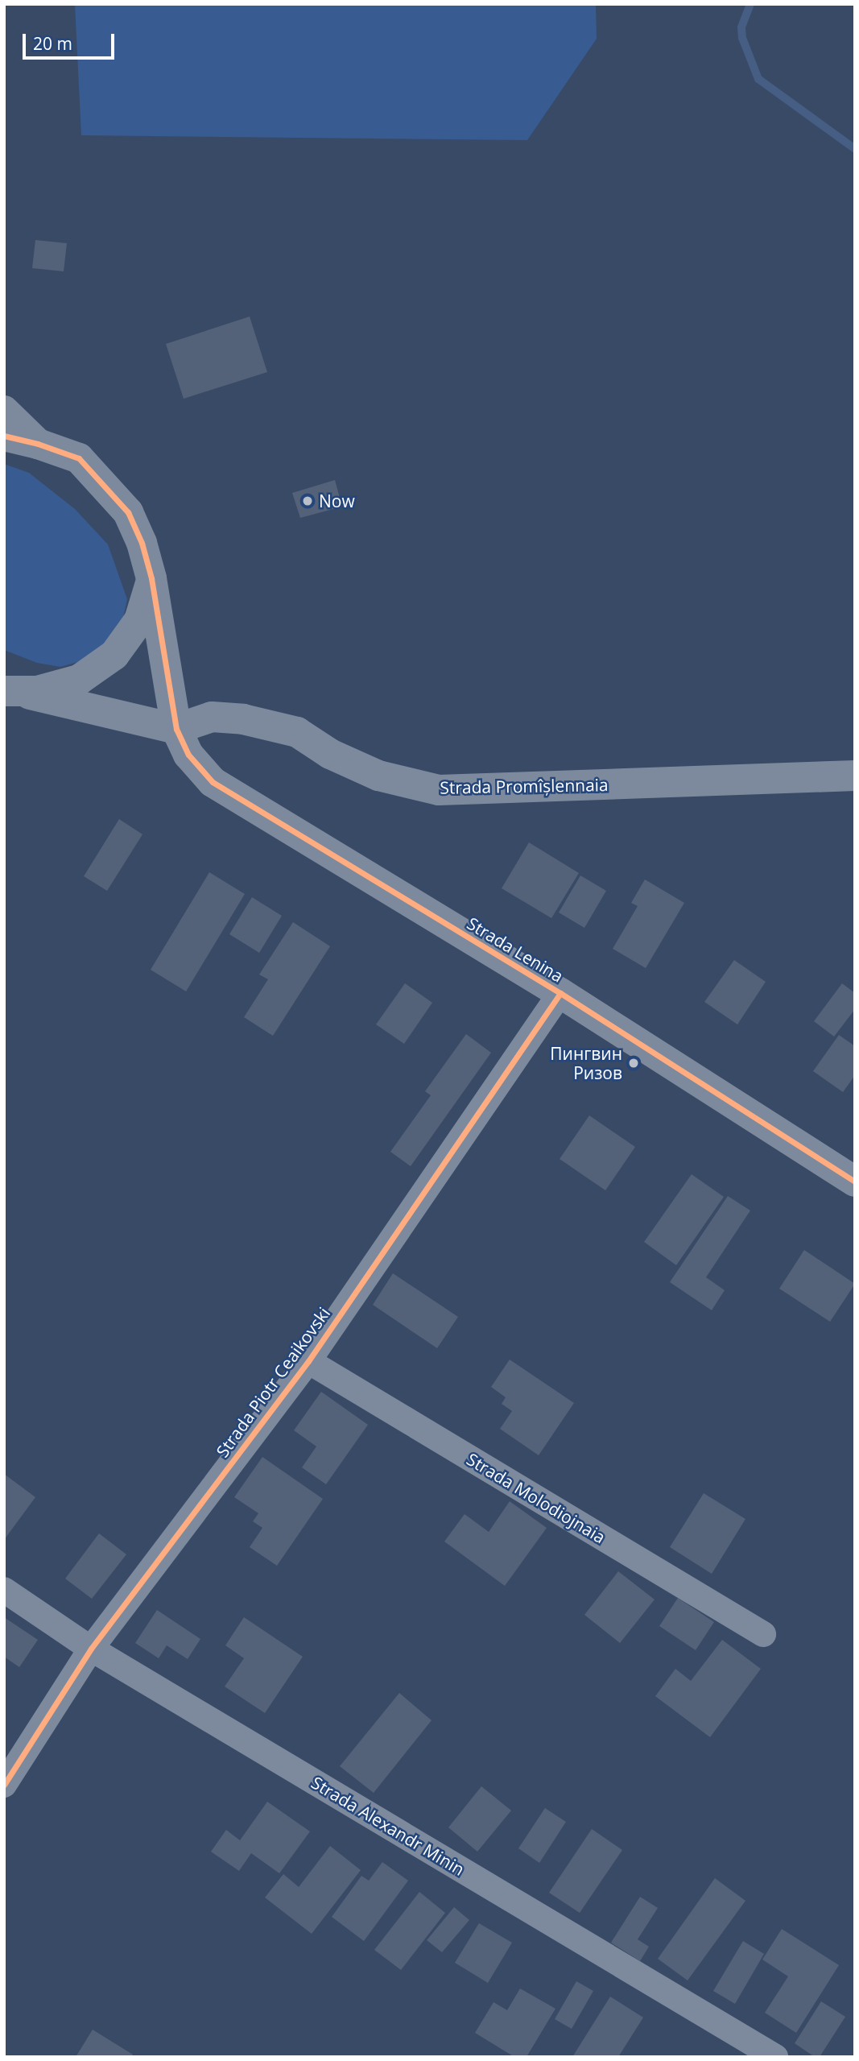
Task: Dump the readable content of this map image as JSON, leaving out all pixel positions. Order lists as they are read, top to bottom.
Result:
{
  "streets": {
    "street": [
      "Strada Promîșlennaia",
      "Strada Lenina",
      "Strada Piotr Ceaikovski",
      "Strada Molodiojnaia",
      "Strada Alexandr Minin"
    ]
  },
  "crossings": [
    ["Strada Promîșlennaia", "Strada Lenina"],
    ["Strada Lenina", "Strada Piotr Ceaikovski"],
    ["Strada Piotr Ceaikovski", "Strada Molodiojnaia"],
    ["Strada Piotr Ceaikovski", "Strada Alexandr Minin"]
  ],
  "places": ["Now", "Пингвин Ризов"],
  "scale_bar": "20 m"
}
